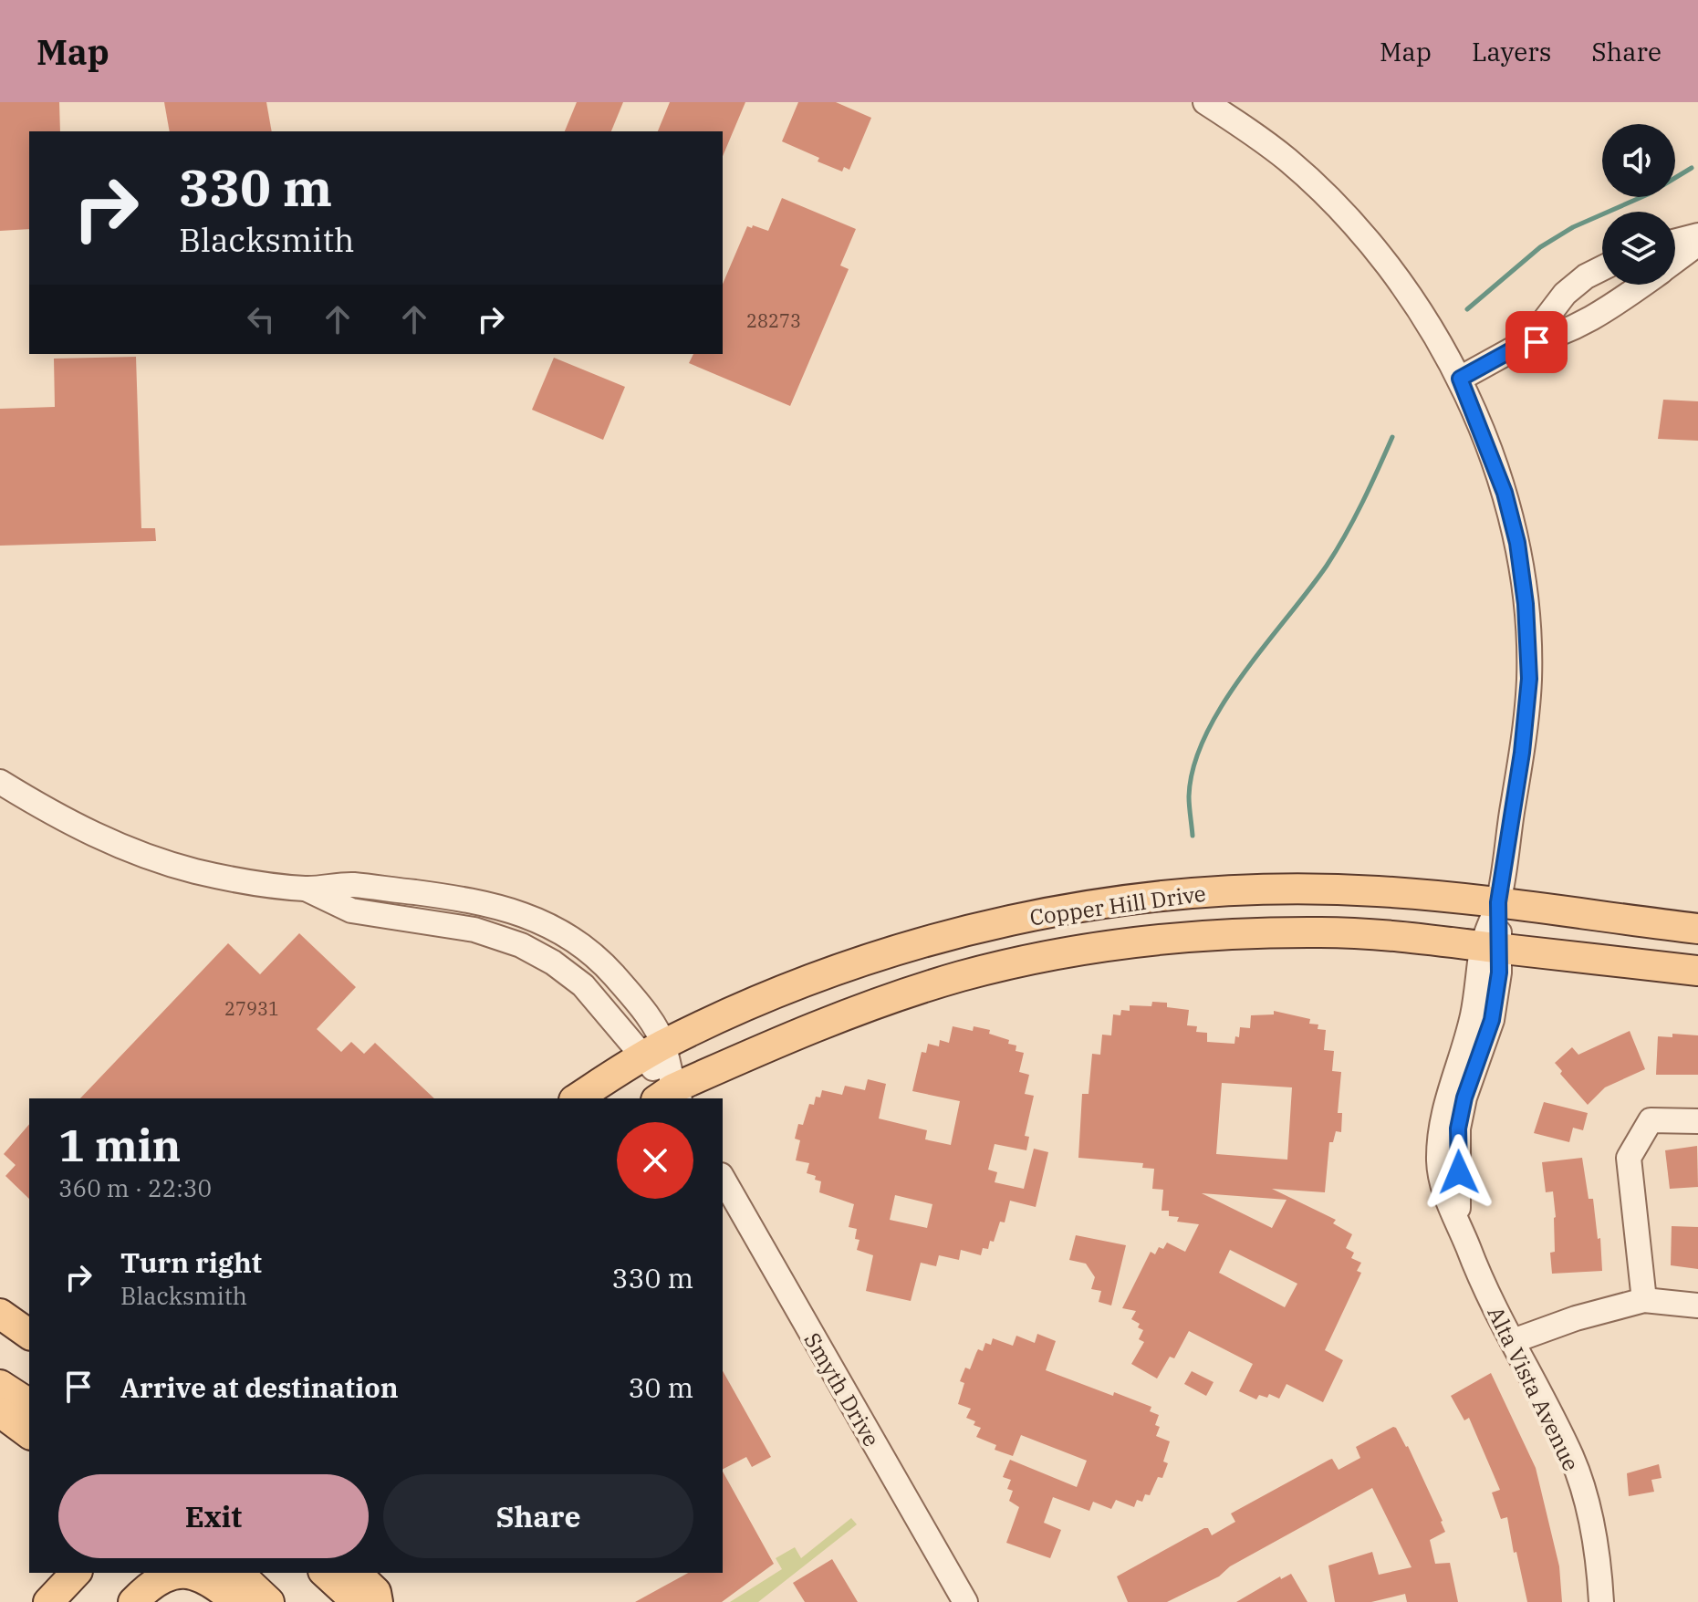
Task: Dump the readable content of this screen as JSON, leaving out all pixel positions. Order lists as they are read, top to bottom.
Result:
{
  "streets": {
    "main road": ["Copper Hill Drive"],
    "street": ["Alta Vista Avenue", "Smyth Drive"]
  },
  "crossings": [
    ["Copper Hill Drive", "Alta Vista Avenue"]
  ],
  "house_numbers": ["28273", "27931"],
  "page": {
    "header": "Map",
    "nav": ["Map", "Layers", "Share"],
    "turn": ["330 m", "Blacksmith"],
    "heading": ["1 min", "360 m · 22:30"],
    "list": [
      {
        "name": "Turn right",
        "note": "Blacksmith",
        "value": "330 m"
      },
      {
        "name": "Arrive at destination",
        "value": "30 m"
      }
    ],
    "buttons": ["Exit", "Share"]
  }
}
